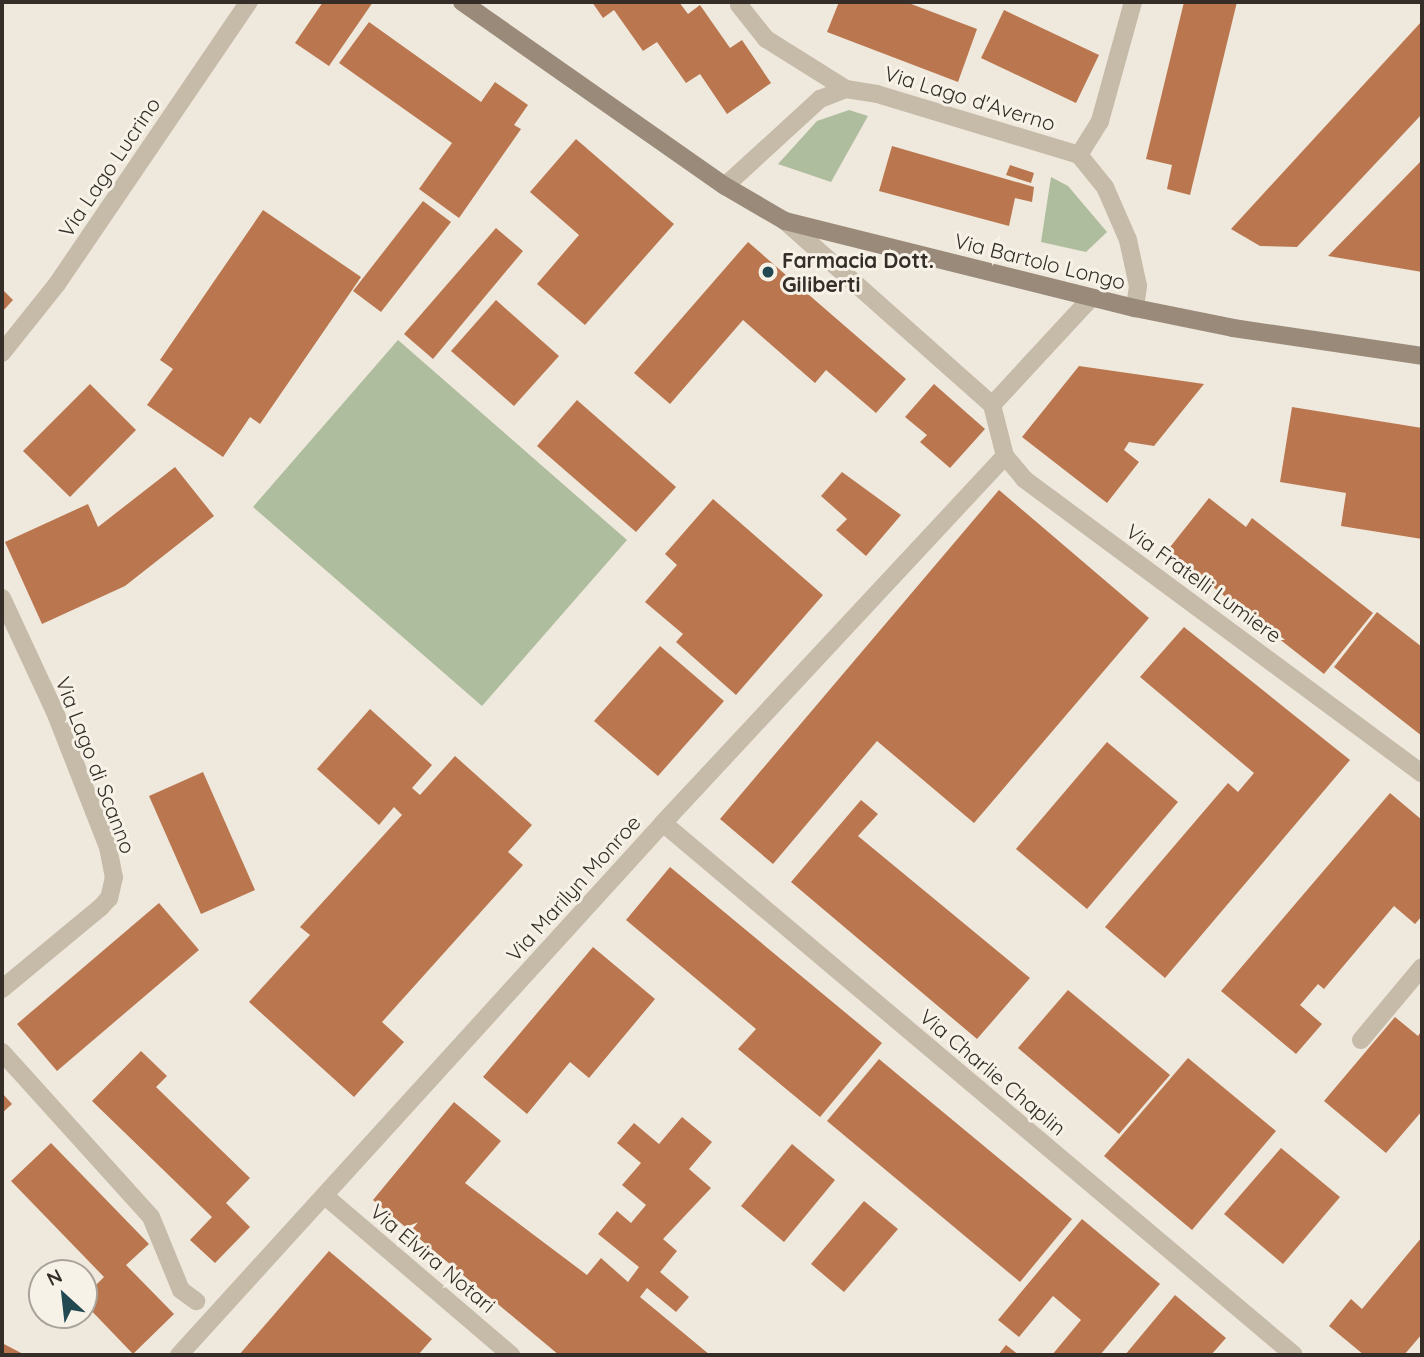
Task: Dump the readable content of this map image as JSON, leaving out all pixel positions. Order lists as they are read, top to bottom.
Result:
{
  "streets": {
    "street": [
      "Via Lago d'Averno",
      "Via Lago Lucrino",
      "Via Bartolo Longo",
      "Via Fratelli Lumiere",
      "Via Lago di Scanno",
      "Via Marilyn Monroe",
      "Via Charlie Chaplin",
      "Via Elvira Notari"
    ]
  },
  "crossings": [
    ["Via Fratelli Lumiere", "Via Marilyn Monroe"],
    ["Via Marilyn Monroe", "Via Charlie Chaplin"],
    ["Via Marilyn Monroe", "Via Elvira Notari"]
  ],
  "places": ["Farmacia Dott. Giliberti"],
  "north": "top left"
}
